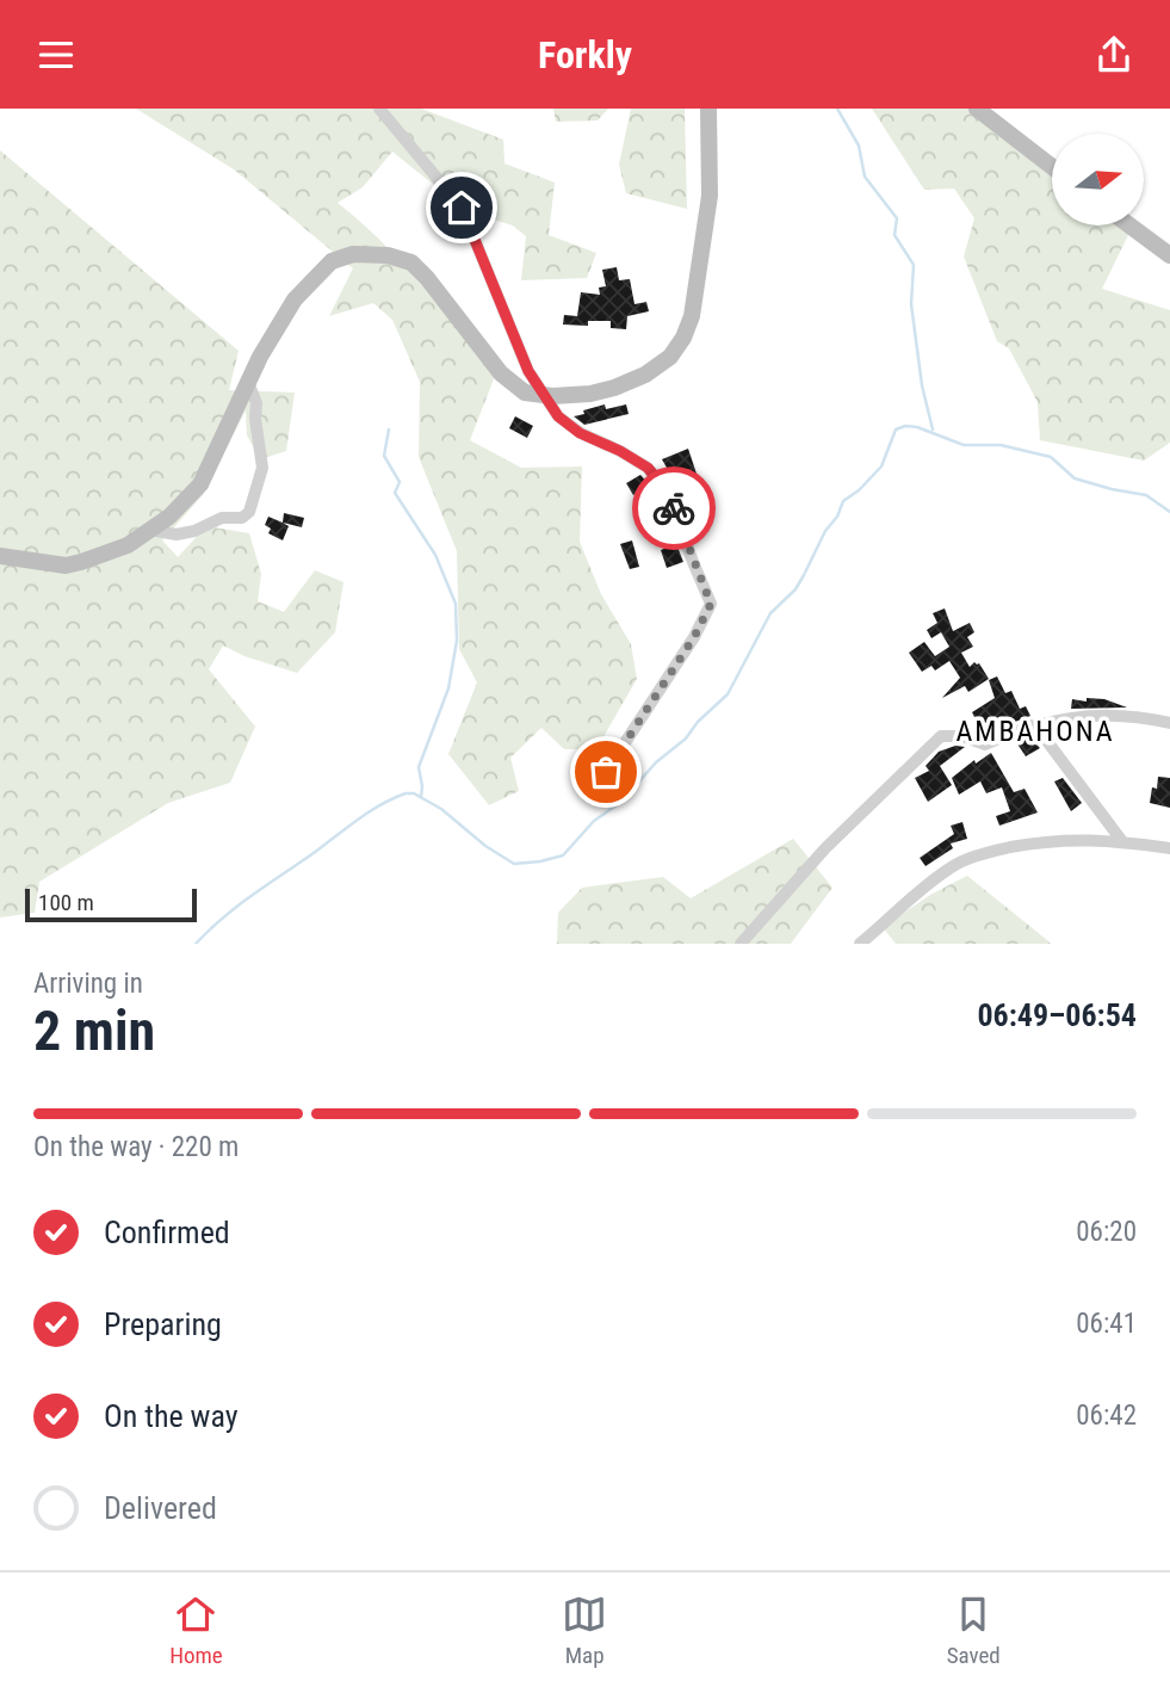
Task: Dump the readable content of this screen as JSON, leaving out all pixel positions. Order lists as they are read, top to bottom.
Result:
{
  "districts": ["AMBAHONA"],
  "scale_bar": "100 m",
  "north": "right",
  "page": {
    "header": "Forkly",
    "scale": "100 m",
    "heading": ["2 min", "Arriving in", "06:49–06:54"],
    "bar": "On the way · 220 m",
    "list": [
      ["Confirmed", "06:20"],
      ["Preparing", "06:41"],
      ["On the way", "06:42"],
      "Delivered"
    ],
    "tabs": ["Home", "Map", "Saved"]
  }
}
